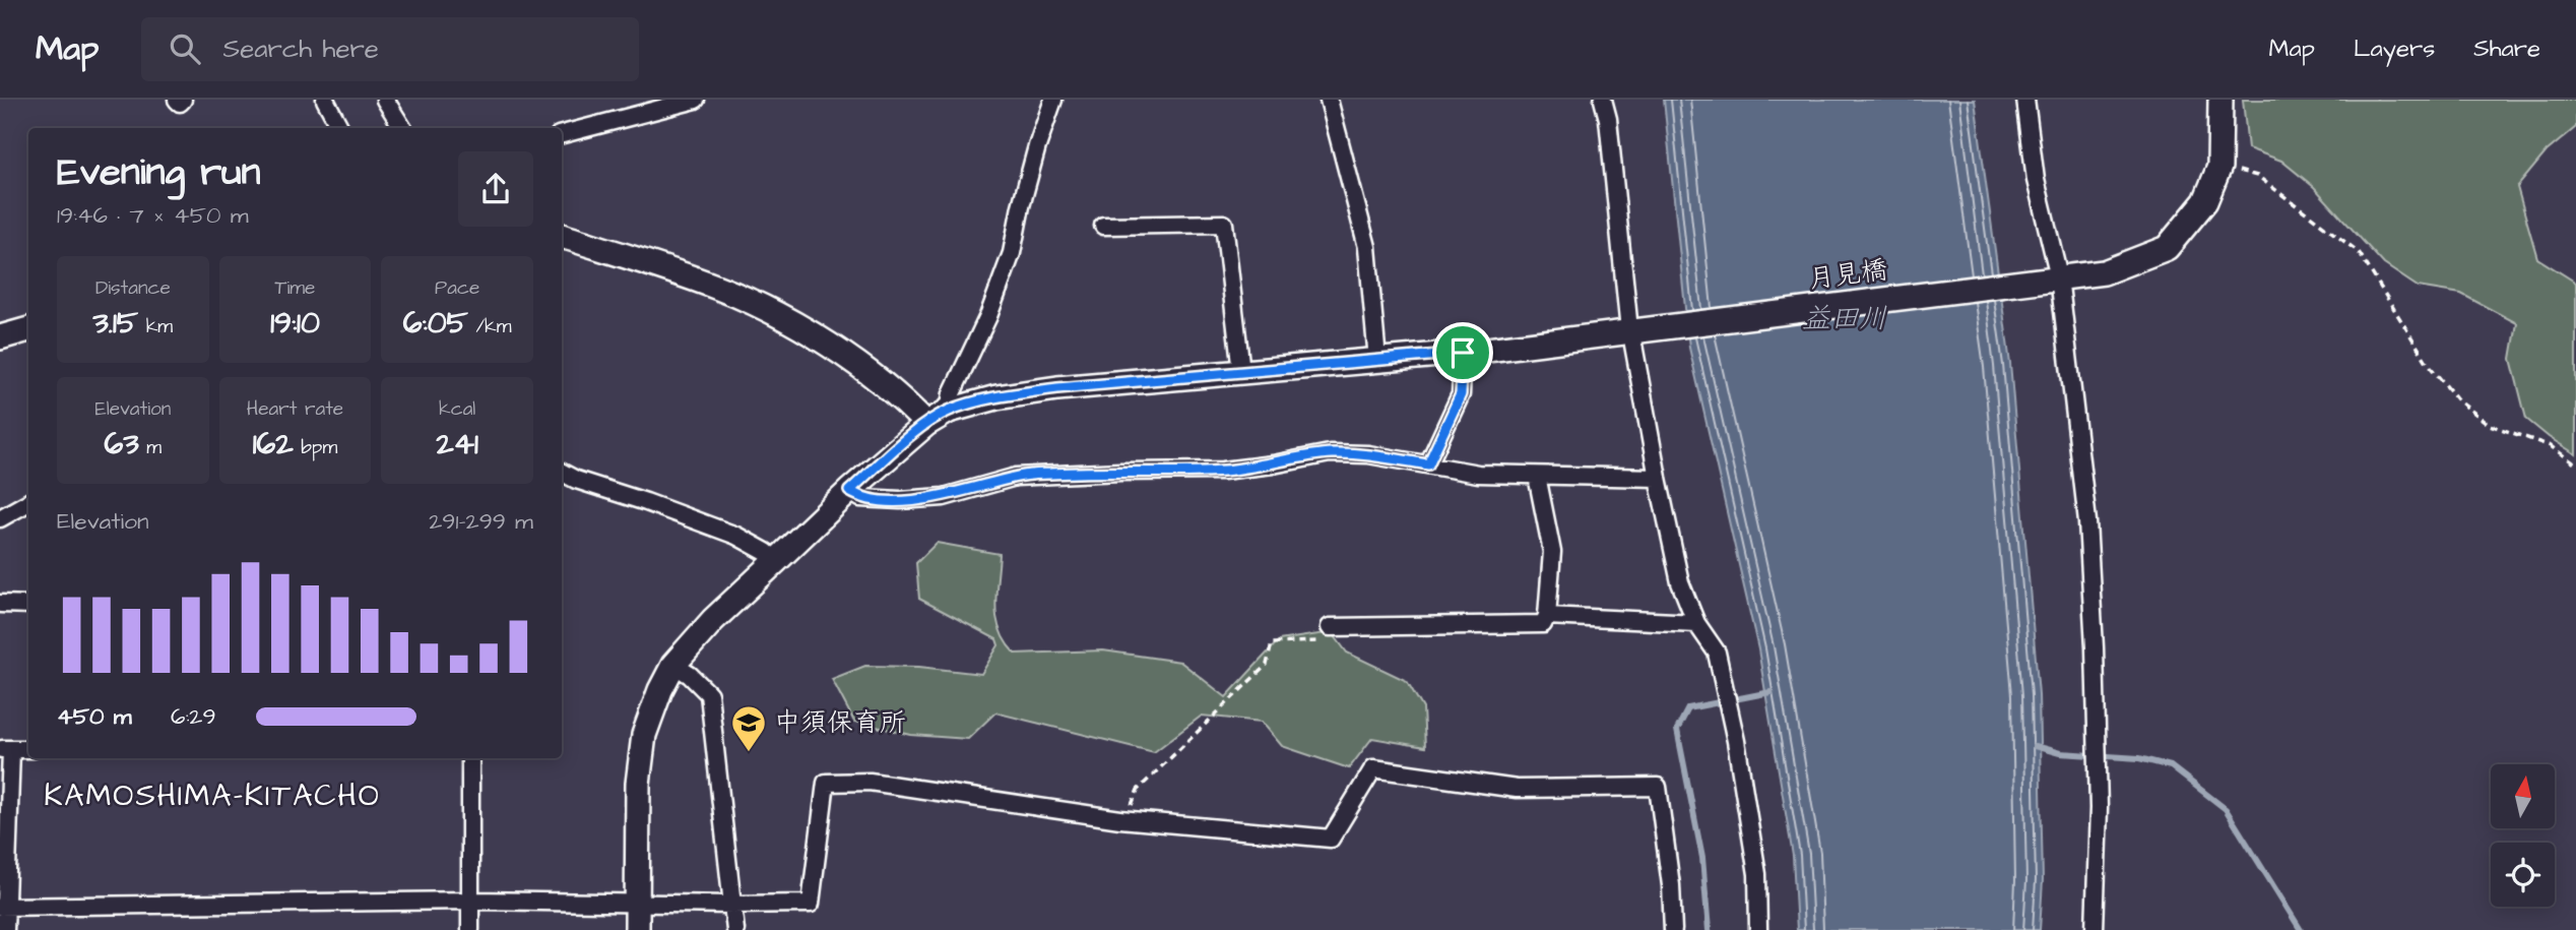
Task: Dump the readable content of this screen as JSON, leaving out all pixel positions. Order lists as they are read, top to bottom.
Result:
{
  "streets": {
    "street": ["月見橋"]
  },
  "districts": ["KAMOSHIMA-KITACHO"],
  "water": ["益田川"],
  "places": {
    "school or university": ["中須保育所"]
  },
  "north": "top",
  "page": {
    "header": "Map",
    "search": "Search here",
    "nav": ["Map", "Layers", "Share"],
    "heading": ["Evening run", "19:46 · 7 × 450 m"],
    "stats": [
      ["Distance", "3.15 km"],
      ["Time", "19:10"],
      ["Pace", "6:05 /km"],
      ["Elevation", "63 m"],
      ["Heart rate", "162 bpm"],
      ["kcal", "241"]
    ],
    "chart": ["Elevation", "291–299 m"],
    "list": [
      {
        "name": "450 m",
        "note": "6:29"
      }
    ]
  }
}
